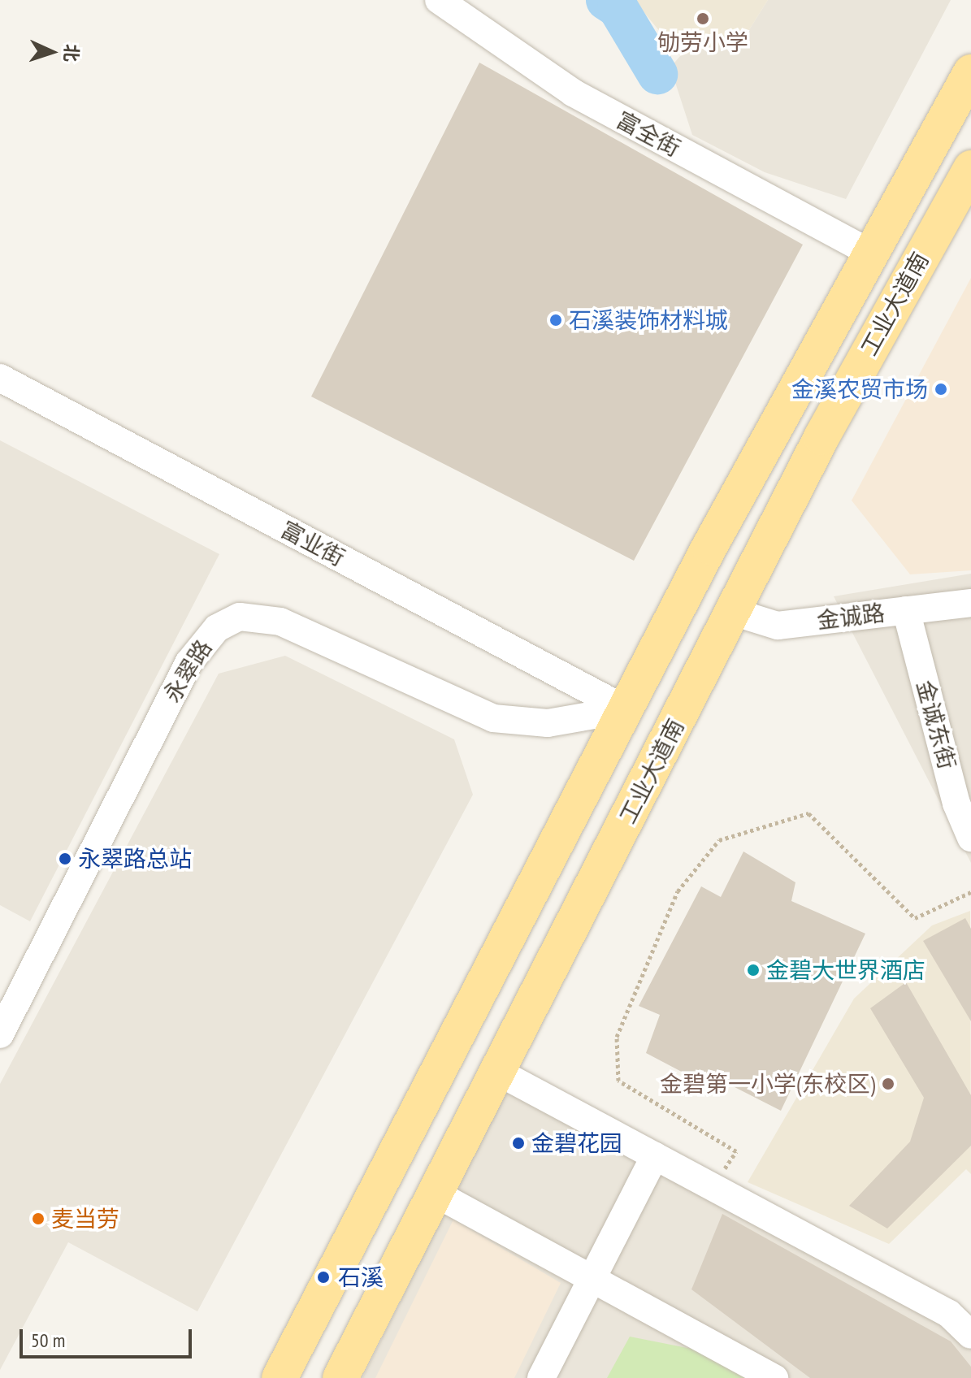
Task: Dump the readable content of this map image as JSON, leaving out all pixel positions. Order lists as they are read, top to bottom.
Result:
{
  "streets": {
    "main road": ["工业大道南"],
    "street": [
      "富全街",
      "富业街",
      "金诚路",
      "永翠路",
      "金诚东街"
    ]
  },
  "crossings": [
    ["工业大道南", "金诚路"],
    ["富业街", "永翠路"],
    ["金诚路", "金诚东街"]
  ],
  "places": [
    "劬劳小学",
    "石溪装饰材料城",
    "金溪农贸市场",
    "永翠路总站",
    "金碧大世界酒店",
    "金碧第一小学(东校区)",
    "金碧花园",
    "麦当劳",
    "石溪"
  ],
  "scale_bar": "50 m",
  "north": "right"
}
